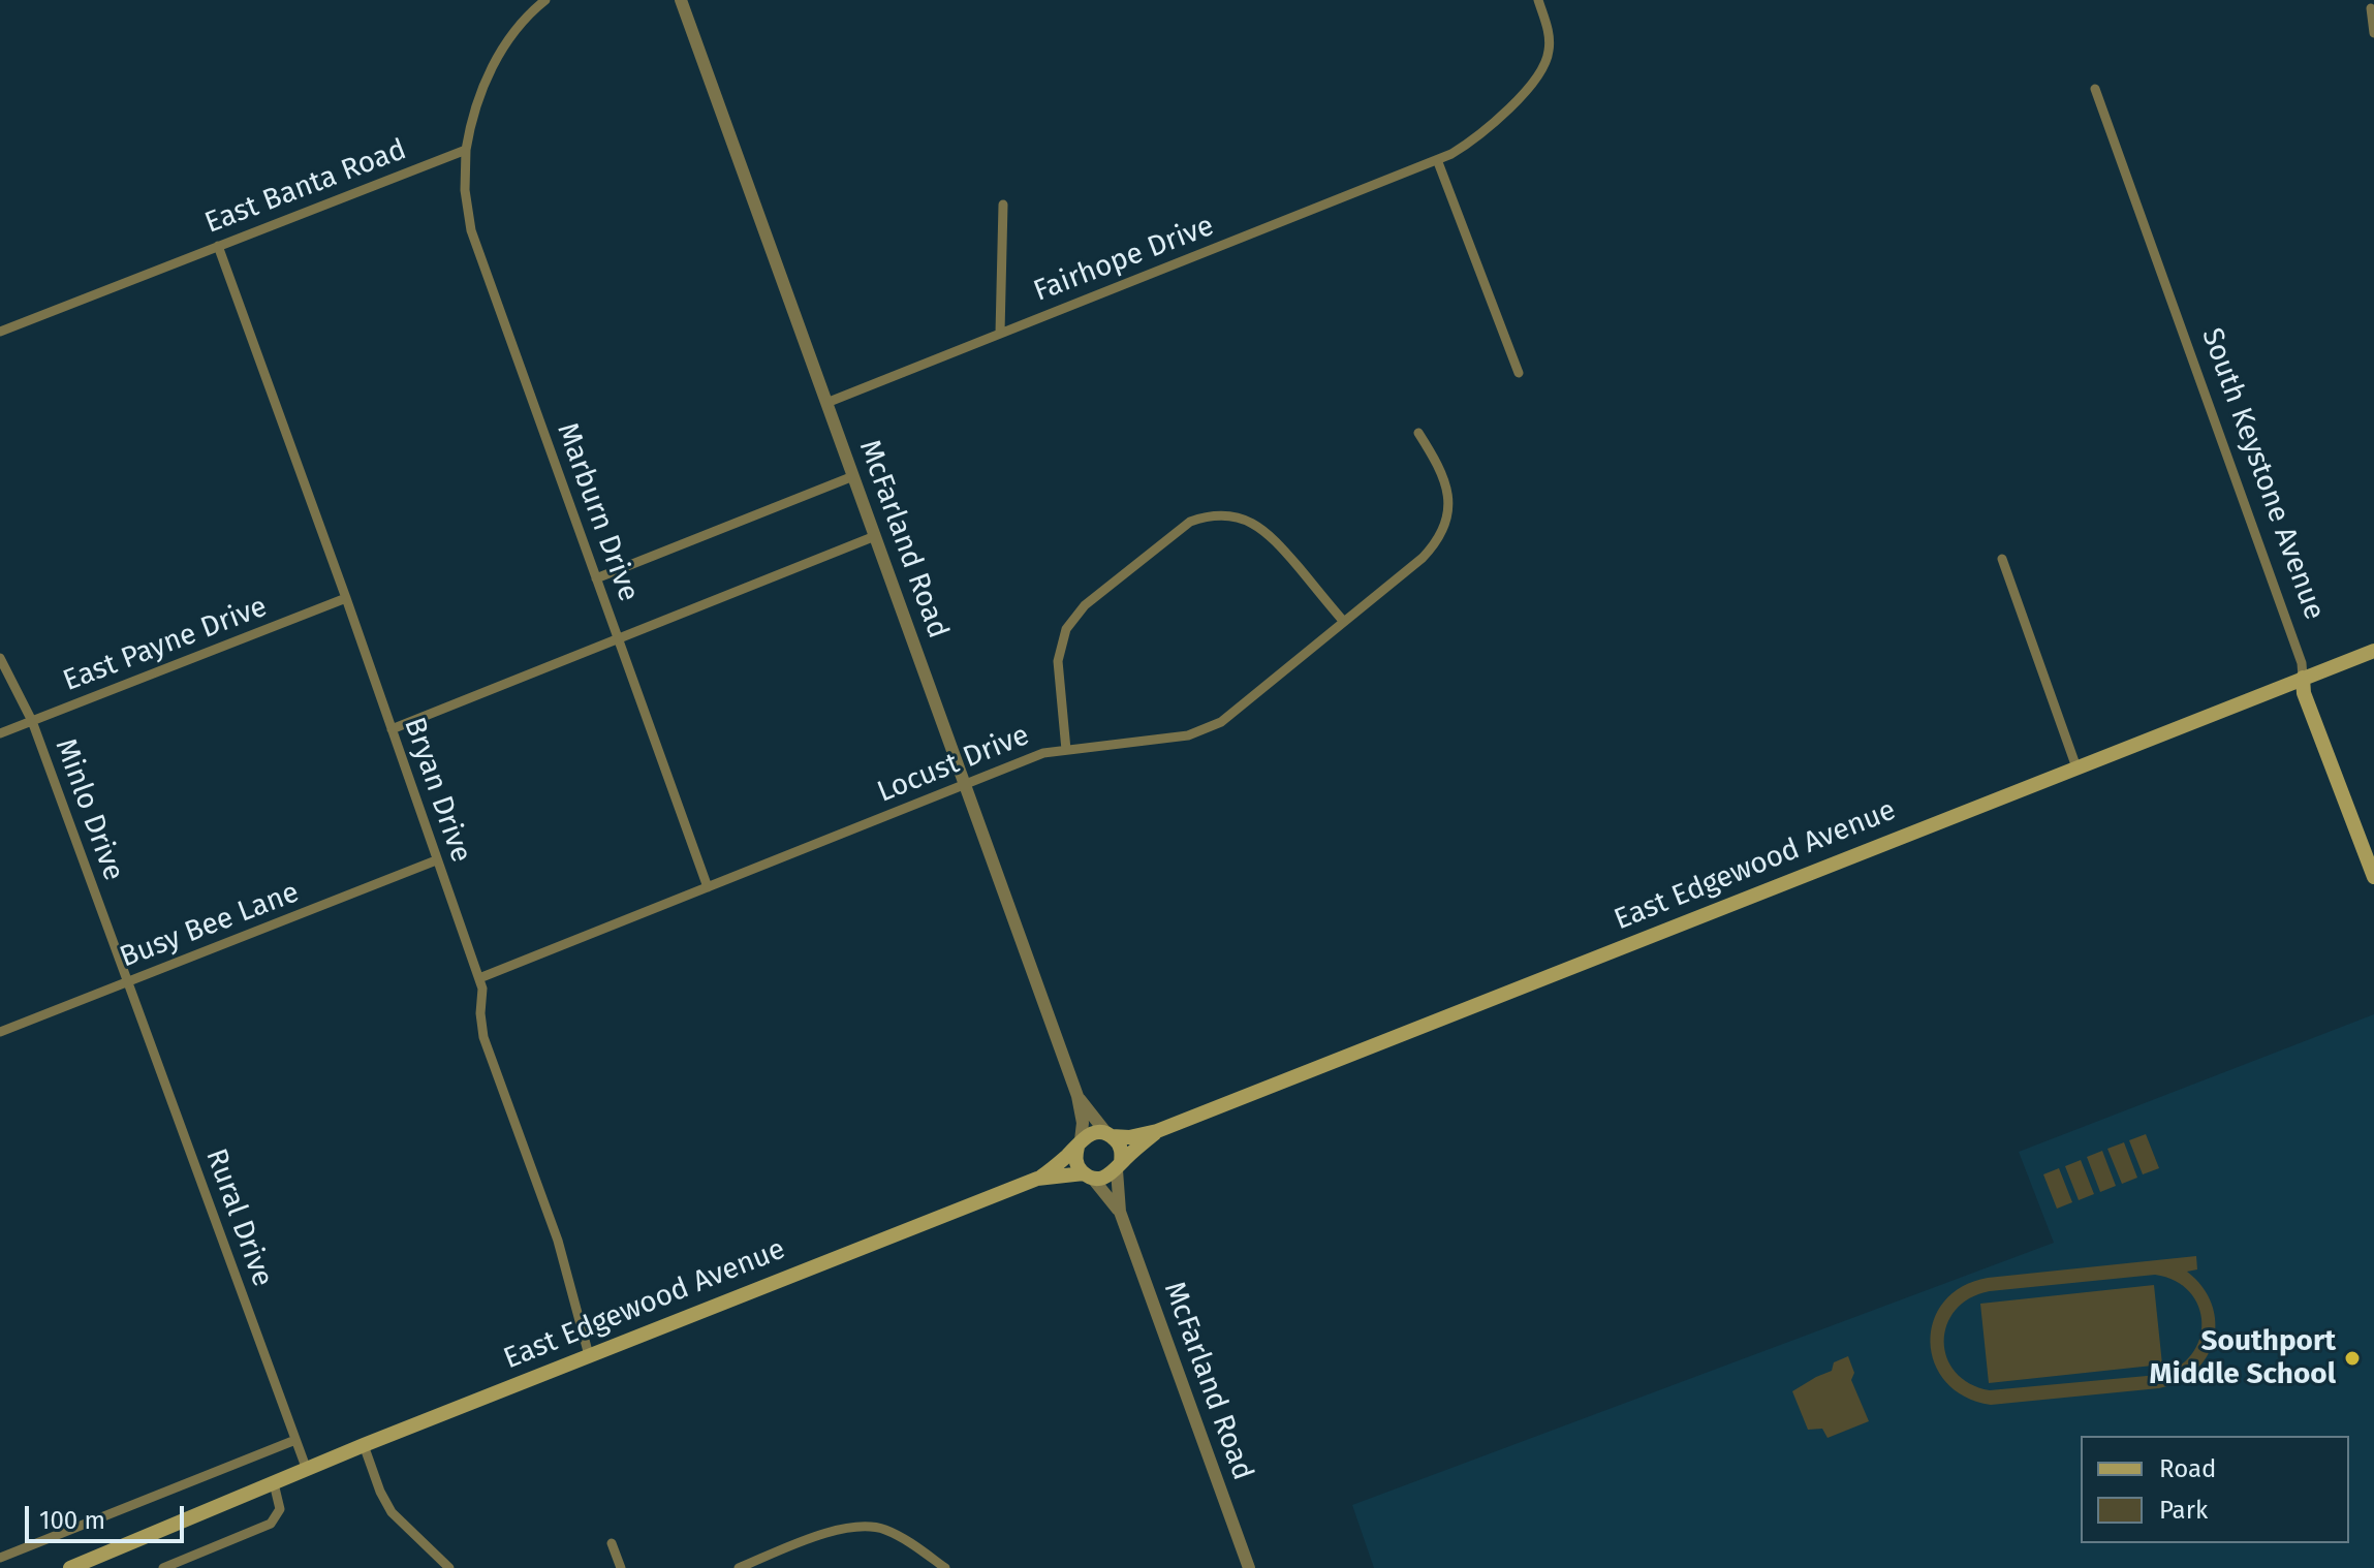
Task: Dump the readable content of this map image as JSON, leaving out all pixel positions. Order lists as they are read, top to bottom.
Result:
{
  "streets": {
    "main road": ["South Keystone Avenue", "East Edgewood Avenue"],
    "street": [
      "East Banta Road",
      "Fairhope Drive",
      "Marburn Drive",
      "McFarland Road",
      "East Payne Drive",
      "Locust Drive",
      "Bryan Drive",
      "Minlo Drive",
      "Busy Bee Lane",
      "Rural Drive"
    ]
  },
  "crossings": [
    ["East Banta Road", "Marburn Drive"],
    ["East Banta Road", "Bryan Drive"],
    ["Fairhope Drive", "McFarland Road"],
    ["South Keystone Avenue", "East Edgewood Avenue"],
    ["Marburn Drive", "Locust Drive"],
    ["McFarland Road", "Locust Drive"],
    ["McFarland Road", "East Edgewood Avenue"],
    ["East Payne Drive", "Bryan Drive"],
    ["East Payne Drive", "Minlo Drive"],
    ["Locust Drive", "Bryan Drive"],
    ["Bryan Drive", "East Edgewood Avenue"],
    ["Bryan Drive", "Busy Bee Lane"],
    ["Minlo Drive", "Busy Bee Lane"],
    ["Minlo Drive", "Rural Drive"],
    ["East Edgewood Avenue", "Rural Drive"],
    ["Busy Bee Lane", "Rural Drive"]
  ],
  "places": ["Southport Middle School"],
  "legend": ["Road", "Park"],
  "scale_bar": "100 m"
}
